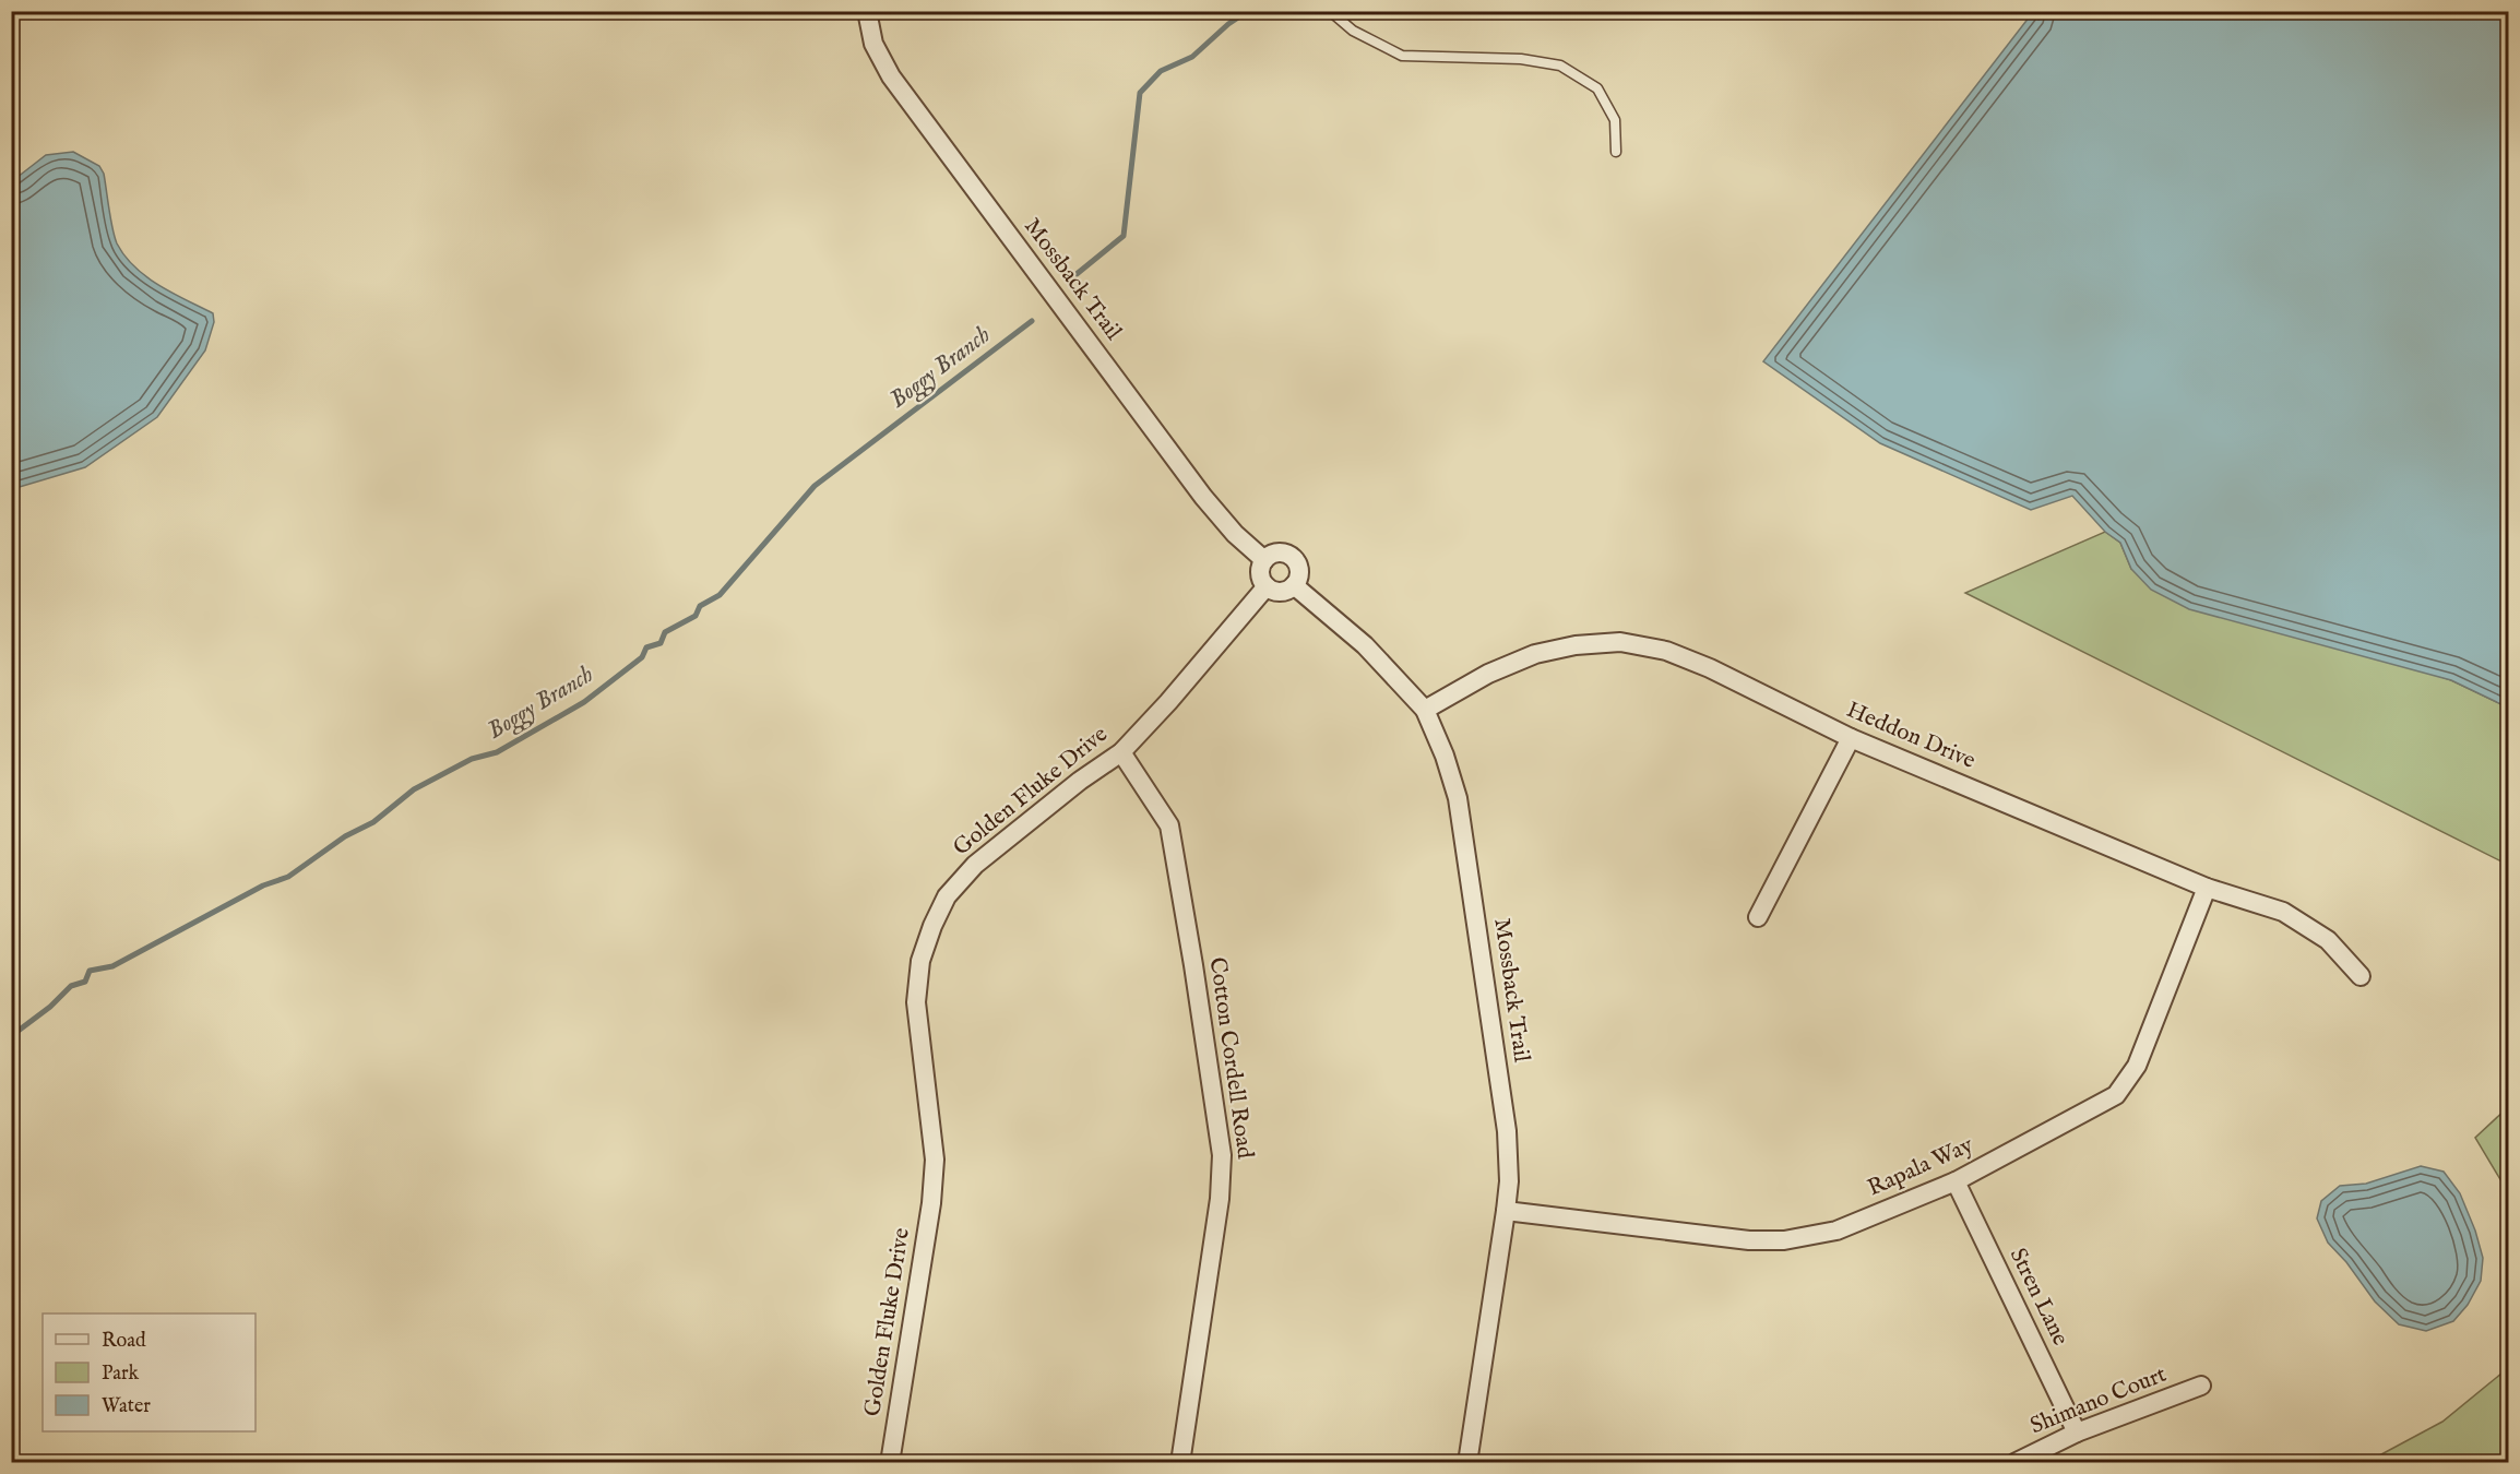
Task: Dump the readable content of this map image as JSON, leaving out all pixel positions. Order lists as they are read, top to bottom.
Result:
{
  "streets": {
    "street": [
      "Mossback Trail",
      "Heddon Drive",
      "Golden Fluke Drive",
      "Cotton Cordell Road",
      "Rapala Way",
      "Stren Lane",
      "Shimano Court"
    ]
  },
  "crossings": [
    ["Mossback Trail", "Heddon Drive"],
    ["Mossback Trail", "Golden Fluke Drive"],
    ["Mossback Trail", "Rapala Way"],
    ["Heddon Drive", "Rapala Way"],
    ["Golden Fluke Drive", "Cotton Cordell Road"],
    ["Rapala Way", "Stren Lane"],
    ["Stren Lane", "Shimano Court"]
  ],
  "water": ["Boggy Branch"],
  "legend": ["Road", "Park", "Water"]
}
